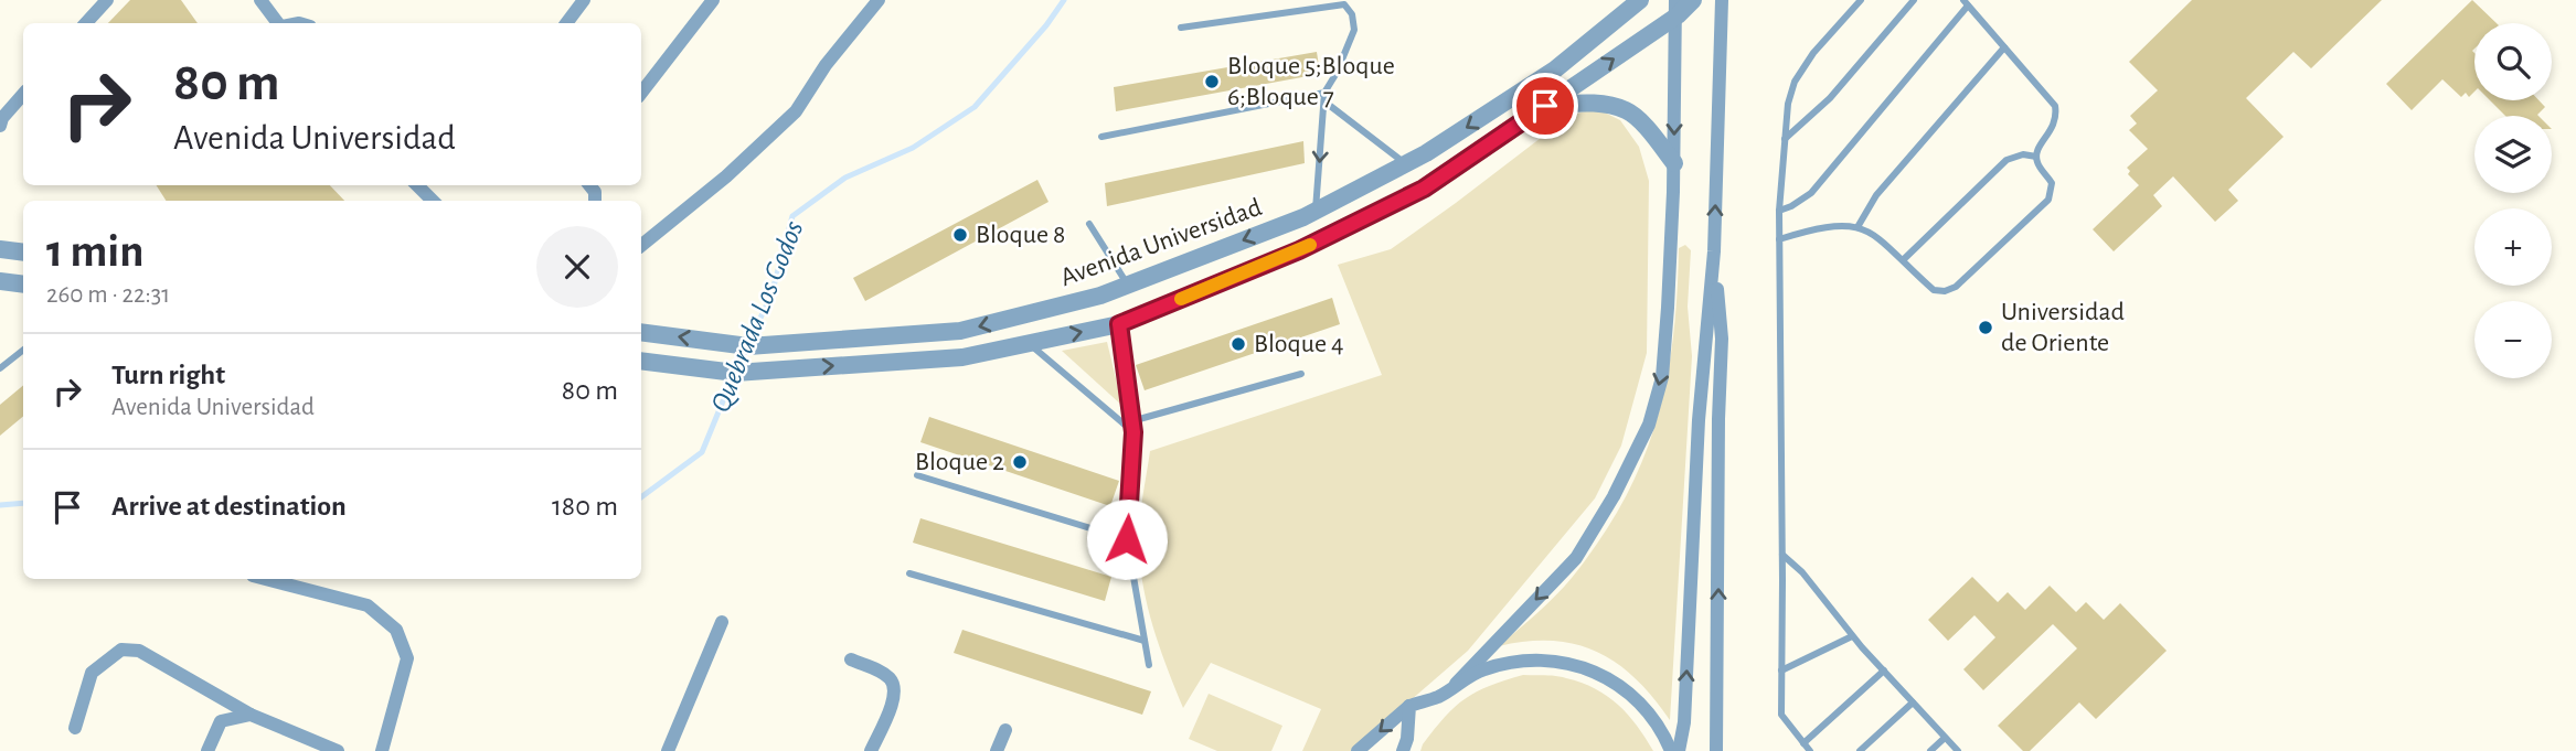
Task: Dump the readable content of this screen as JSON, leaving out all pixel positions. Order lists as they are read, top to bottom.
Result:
{
  "streets": {
    "street": ["Avenida Universidad"]
  },
  "water": ["Quebrada Los Godos"],
  "places": [
    "Bloque 5;Bloque 6;Bloque 7",
    "Bloque 8",
    "Universidad de Oriente",
    "Bloque 4",
    "Bloque 2"
  ],
  "page": {
    "map_buttons": ["+", "−"],
    "turn": ["80 m", "Avenida Universidad"],
    "heading": ["1 min", "260 m · 22:31"],
    "list": [
      {
        "name": "Turn right",
        "note": "Avenida Universidad",
        "value": "80 m"
      },
      {
        "name": "Arrive at destination",
        "value": "180 m"
      }
    ]
  }
}
